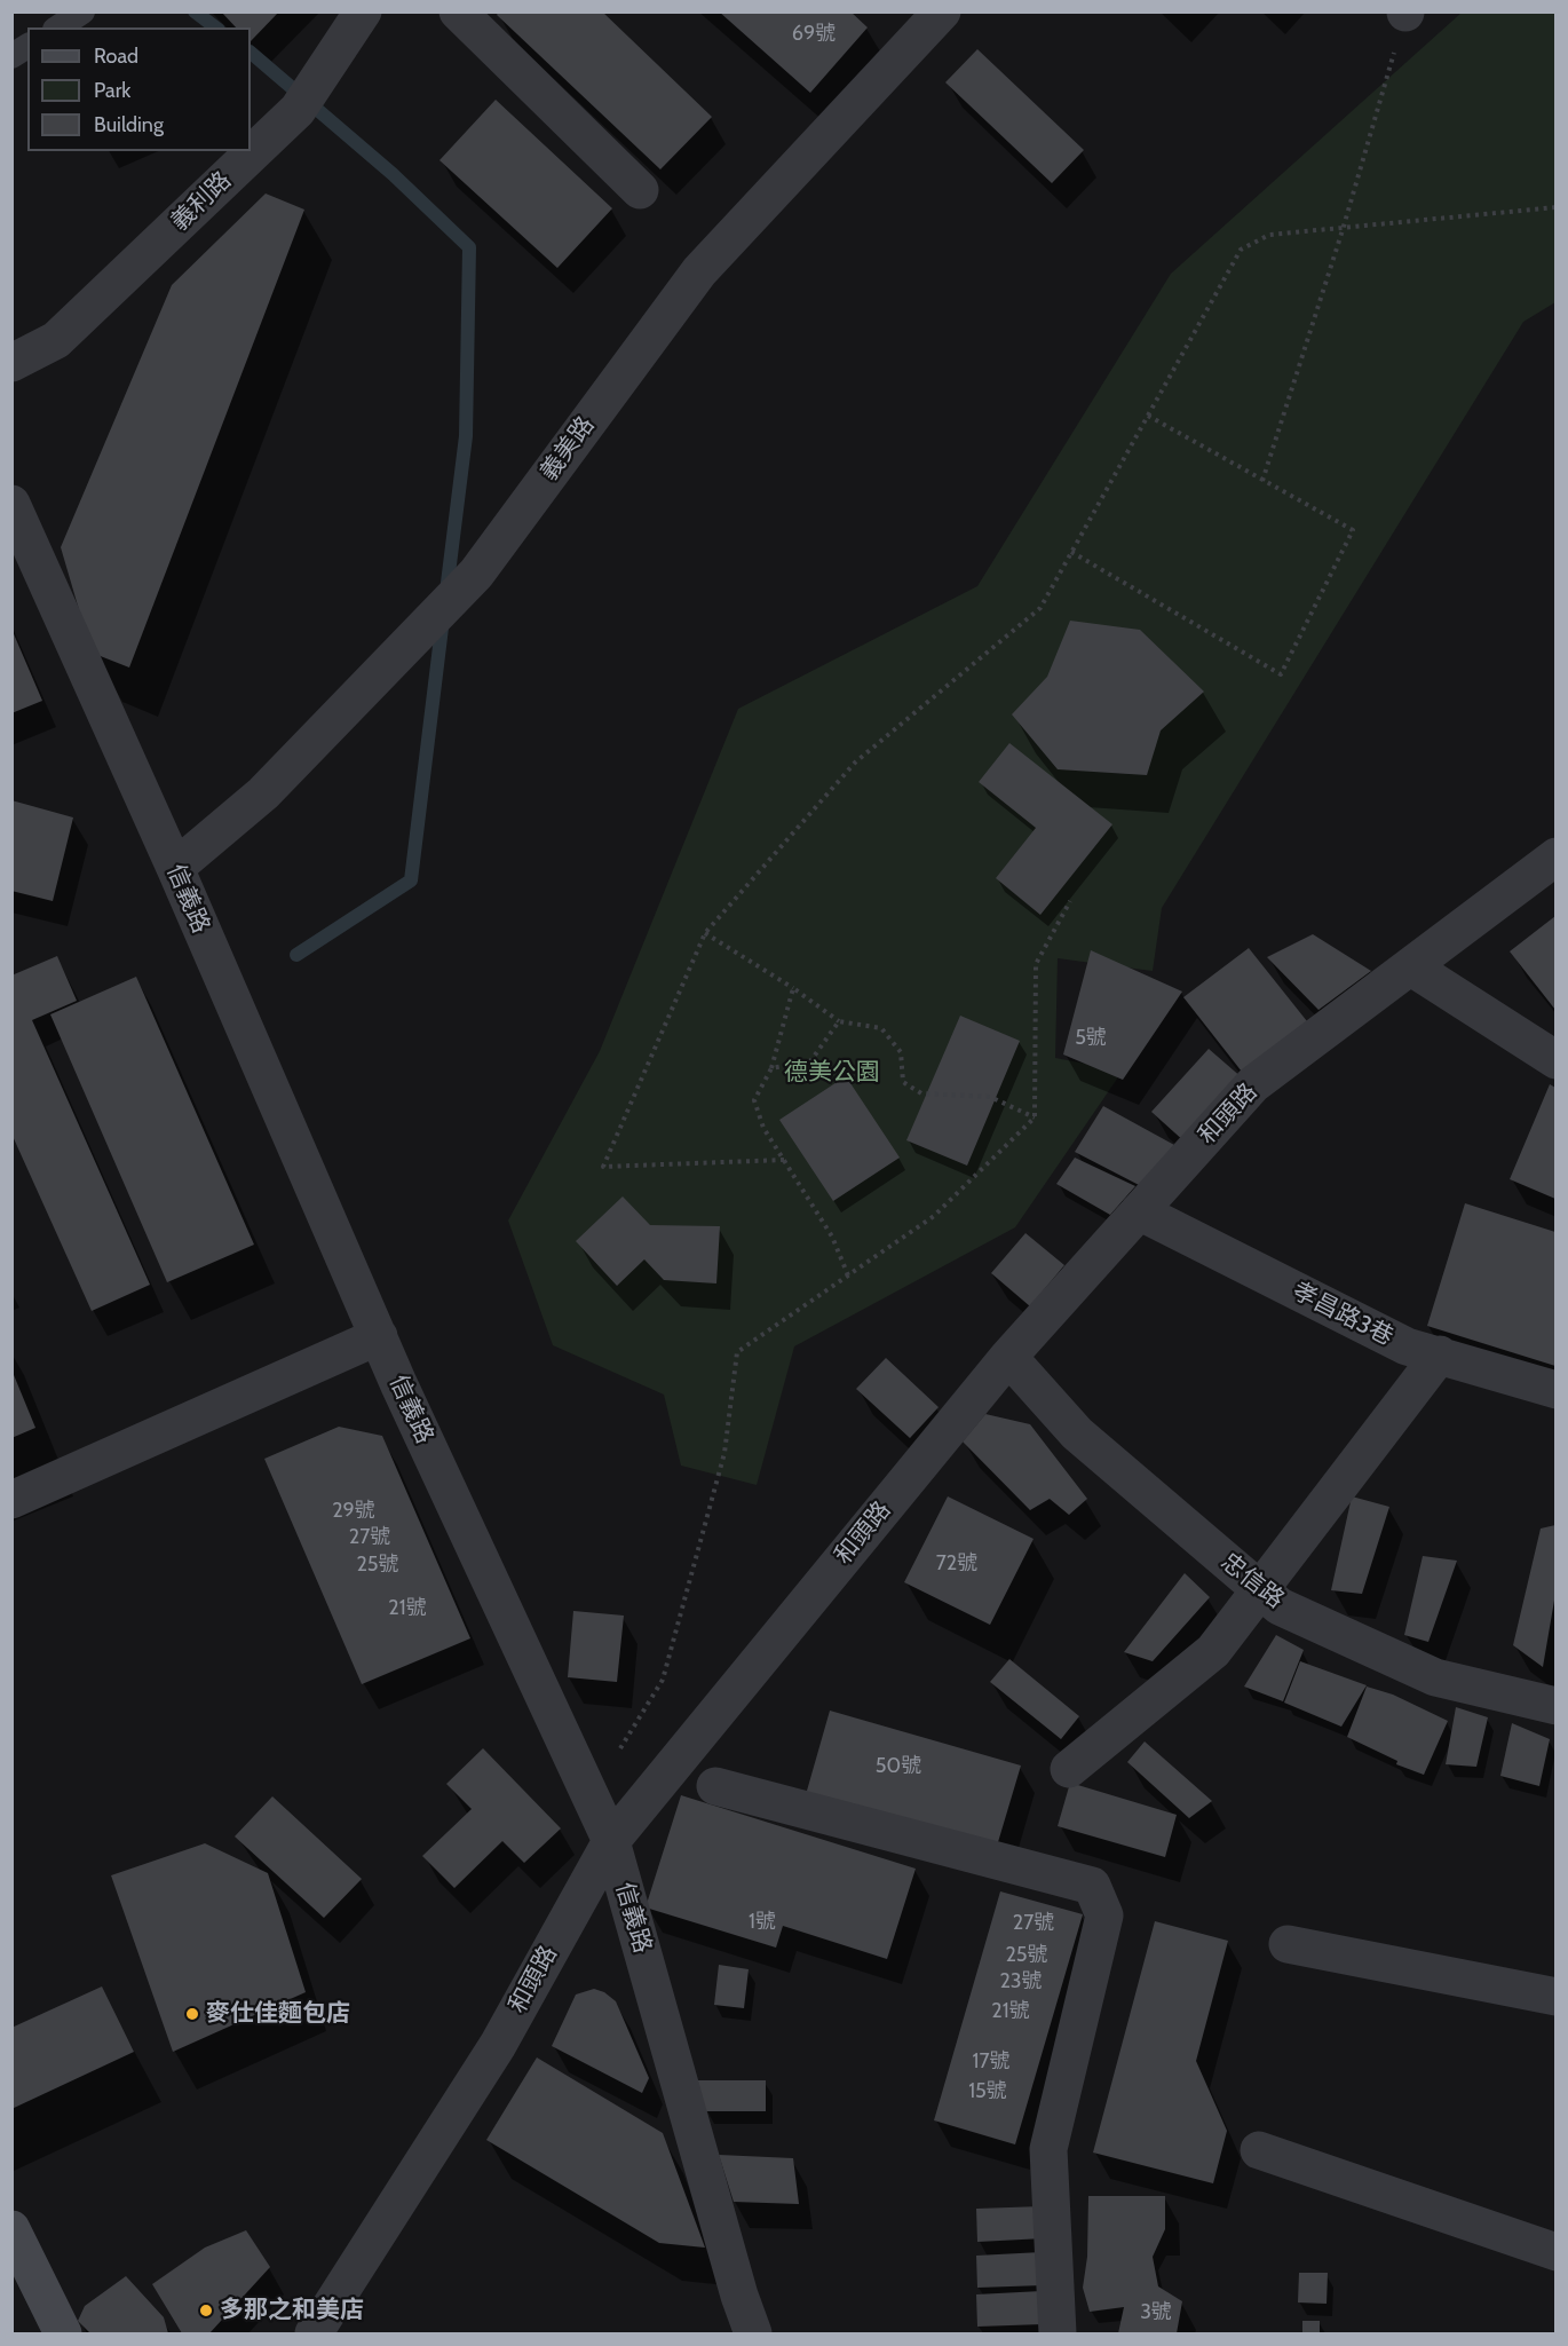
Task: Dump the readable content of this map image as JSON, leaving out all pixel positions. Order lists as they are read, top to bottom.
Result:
{
  "streets": {
    "street": [
      "義利路",
      "義美路",
      "信義路",
      "和頭路",
      "孝昌路3巷",
      "忠信路"
    ]
  },
  "crossings": [
    ["義美路", "信義路"],
    ["信義路", "和頭路"],
    ["和頭路", "孝昌路3巷"],
    ["和頭路", "忠信路"]
  ],
  "parks": ["德美公園"],
  "places": ["麥仕佳麵包店", "多那之和美店"],
  "house_numbers": [
    "69號",
    "5號",
    "29號",
    "27號",
    "72號",
    "25號",
    "21號",
    "50號",
    "1號",
    "27號",
    "25號",
    "23號",
    "21號",
    "17號",
    "15號",
    "3號"
  ],
  "legend": ["Road", "Park", "Building"]
}
